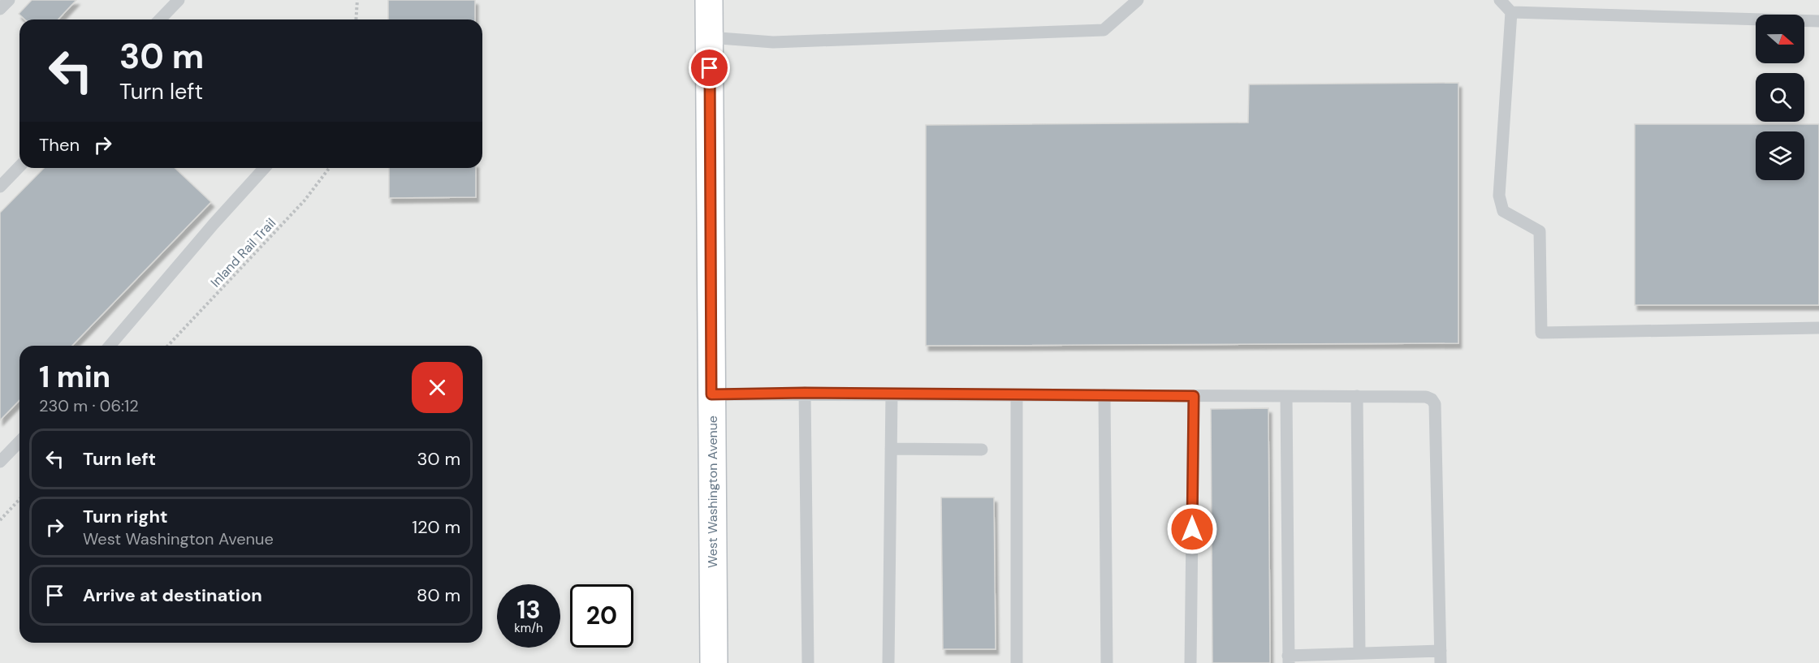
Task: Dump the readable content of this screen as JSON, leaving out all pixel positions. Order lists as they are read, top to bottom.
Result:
{
  "streets": {
    "main road": ["West Washington Avenue"],
    "path": ["Inland Rail Trail"]
  },
  "north": "right",
  "page": {
    "turn": ["30 m", "Turn left"],
    "then": "Then",
    "heading": ["1 min", "230 m · 06:12"],
    "list": [
      {
        "name": "Turn left",
        "value": "30 m"
      },
      {
        "name": "Turn right",
        "note": "West Washington Avenue",
        "value": "120 m"
      },
      {
        "name": "Arrive at destination",
        "value": "80 m"
      }
    ],
    "speed": "13 km/h",
    "limit": "20"
  }
}
